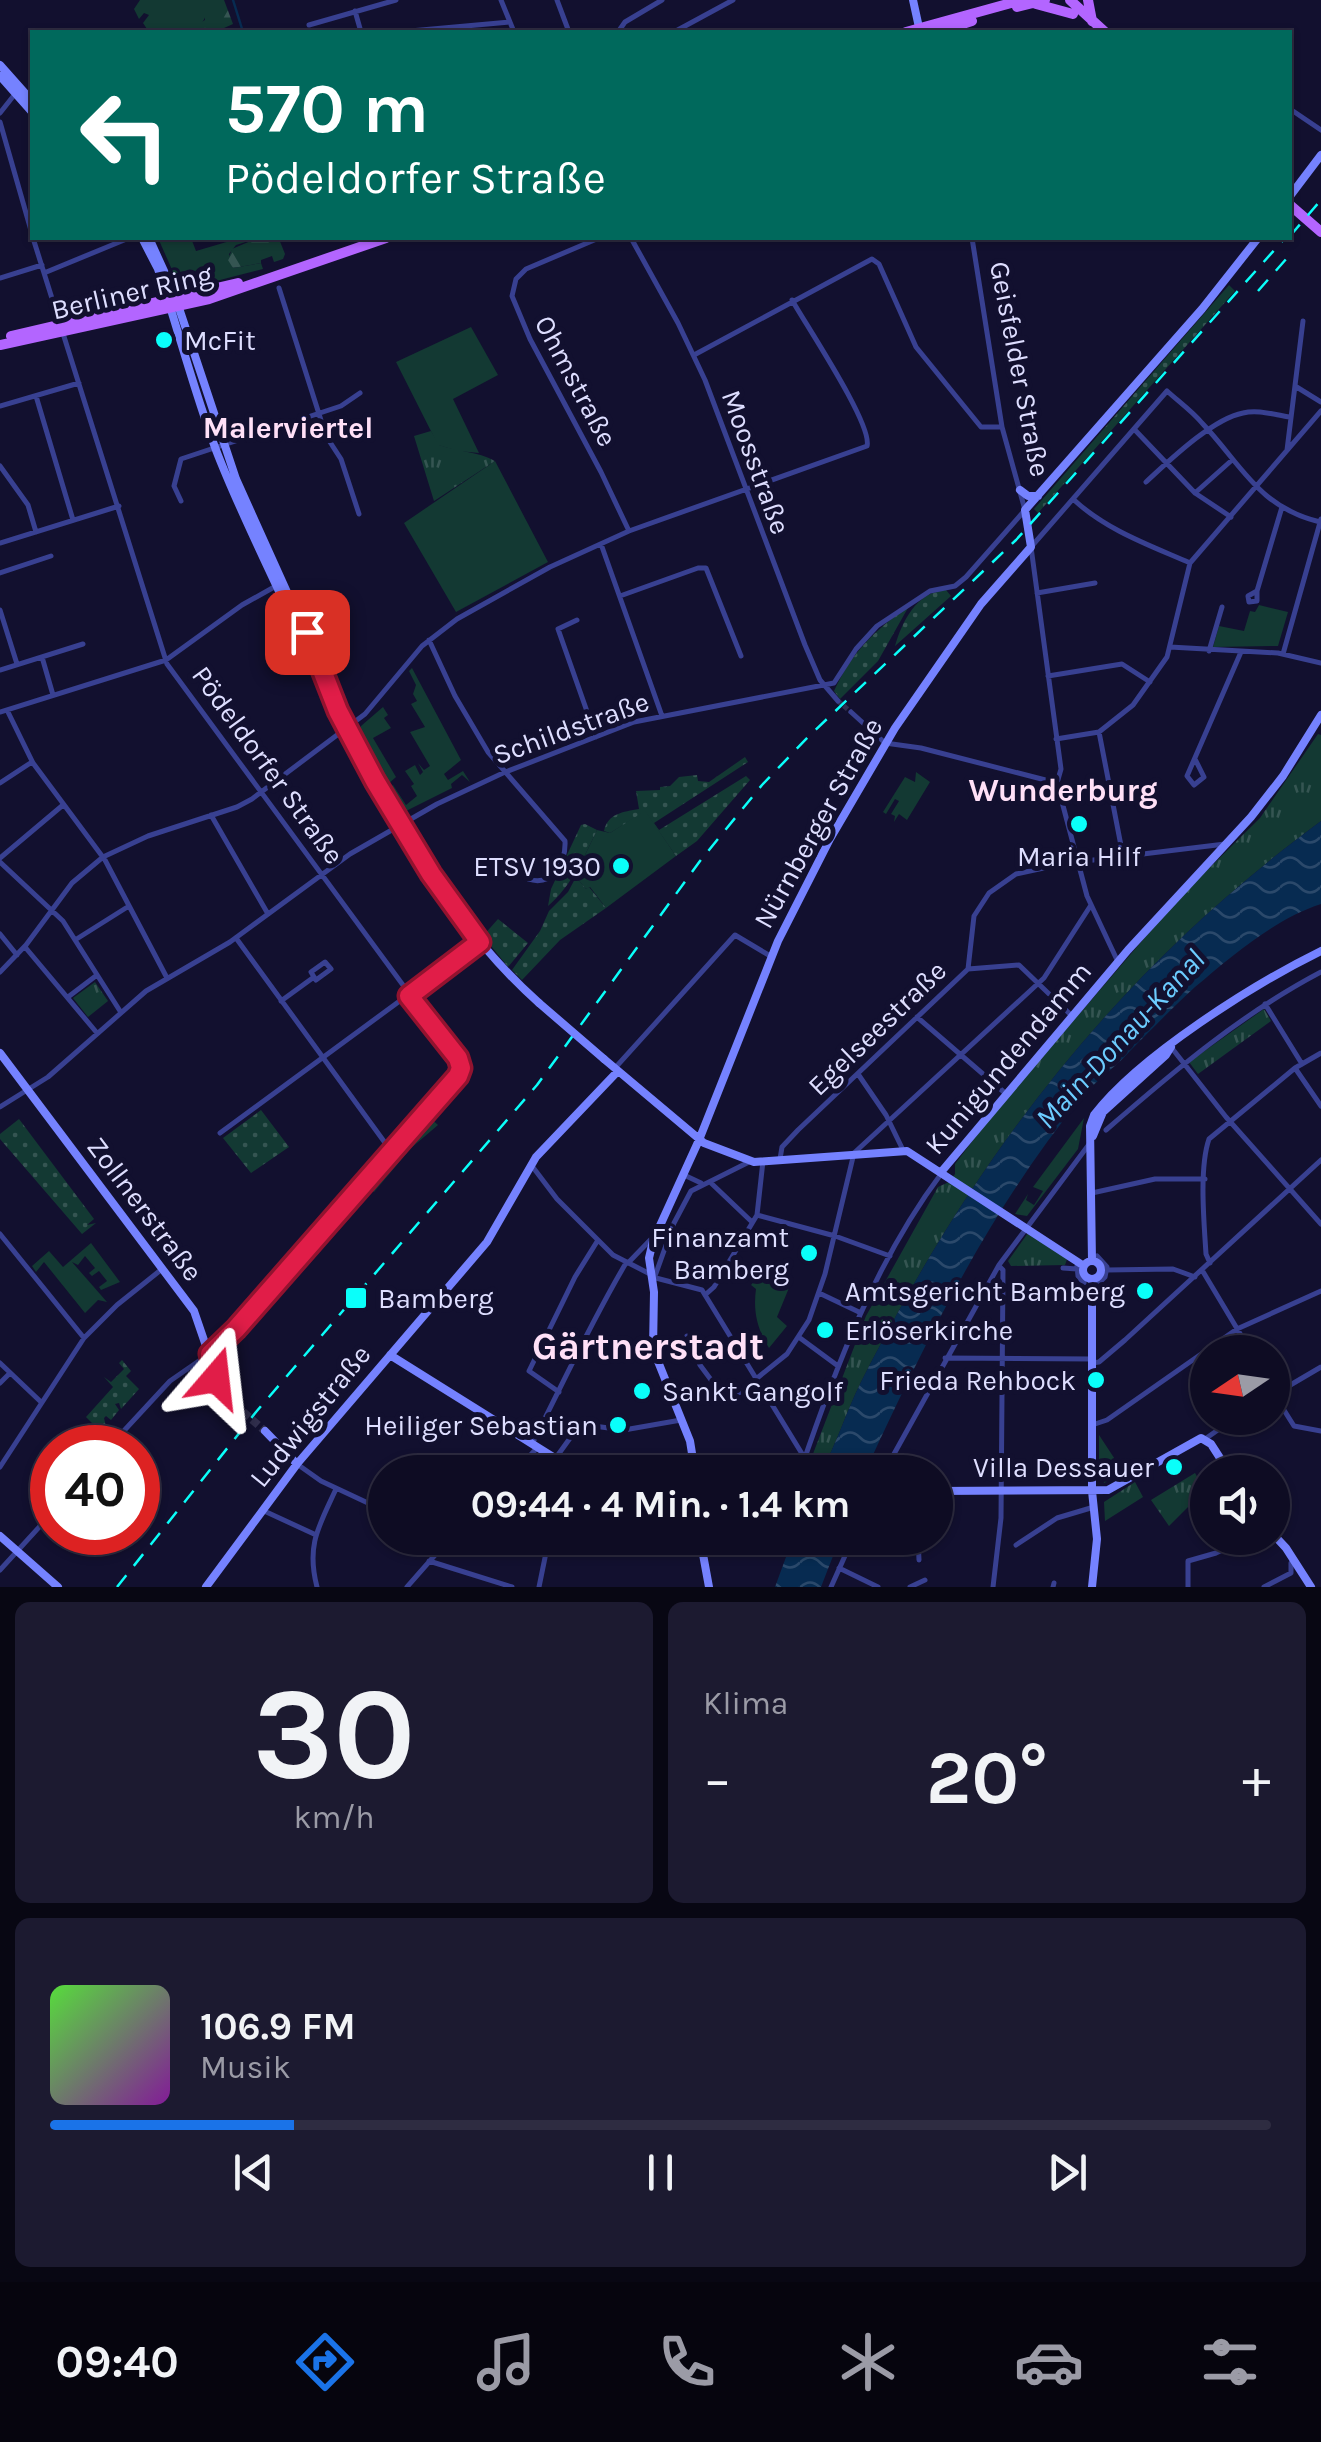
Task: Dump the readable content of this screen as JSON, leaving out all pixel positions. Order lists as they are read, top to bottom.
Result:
{
  "streets": {
    "main road": ["Berliner Ring"],
    "street": [
      "Geisfelder Straße",
      "Ohmstraße",
      "Moosstraße",
      "Schildstraße",
      "Pödeldorfer Straße",
      "Nürnberger Straße",
      "Egelseestraße",
      "Kunigundendamm",
      "Zollnerstraße",
      "Ludwigstraße"
    ]
  },
  "crossings": [
    ["Berliner Ring", "Pödeldorfer Straße"],
    ["Moosstraße", "Schildstraße"],
    ["Schildstraße", "Pödeldorfer Straße"],
    ["Schildstraße", "Zollnerstraße"],
    ["Egelseestraße", "Kunigundendamm"]
  ],
  "districts": ["Malerviertel", "Wunderburg", "Gärtnerstadt"],
  "water": ["Main-Donau-Kanal"],
  "places": {
    "other": [
      "McFit",
      "Maria Hilf",
      "ETSV 1930",
      "Finanzamt Bamberg",
      "Amtsgericht Bamberg",
      "Erlöserkirche",
      "Frieda Rehbock",
      "Sankt Gangolf",
      "Heiliger Sebastian",
      "Villa Dessauer"
    ],
    "transit": ["Bamberg"]
  },
  "north": "left",
  "page": {
    "turn": ["570 m", "Pödeldorfer Straße"],
    "limit": "40",
    "trip": "09:44 · 4 Min. · 1.4 km",
    "tile": [
      ["30", "km/h"],
      "Klima"
    ],
    "heat": ["−", "20°", "+"],
    "song": ["106.9 FM", "Musik"],
    "tabs": "09:40"
  }
}
